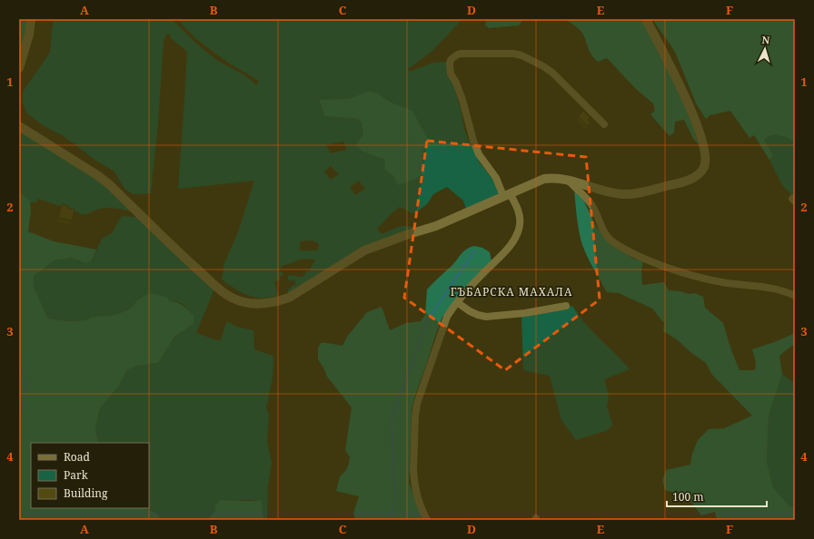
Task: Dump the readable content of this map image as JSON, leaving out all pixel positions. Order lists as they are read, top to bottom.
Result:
{
  "districts": ["ГЪБАРСКА МАХАЛА"],
  "legend": ["Road", "Park", "Building"],
  "scale_bar": "100 m",
  "north": "top",
  "grid": {
    "columns": [
      "A",
      "B",
      "C",
      "D",
      "E",
      "F"
    ],
    "rows": [
      "1",
      "2",
      "3",
      "4"
    ]
  }
}
